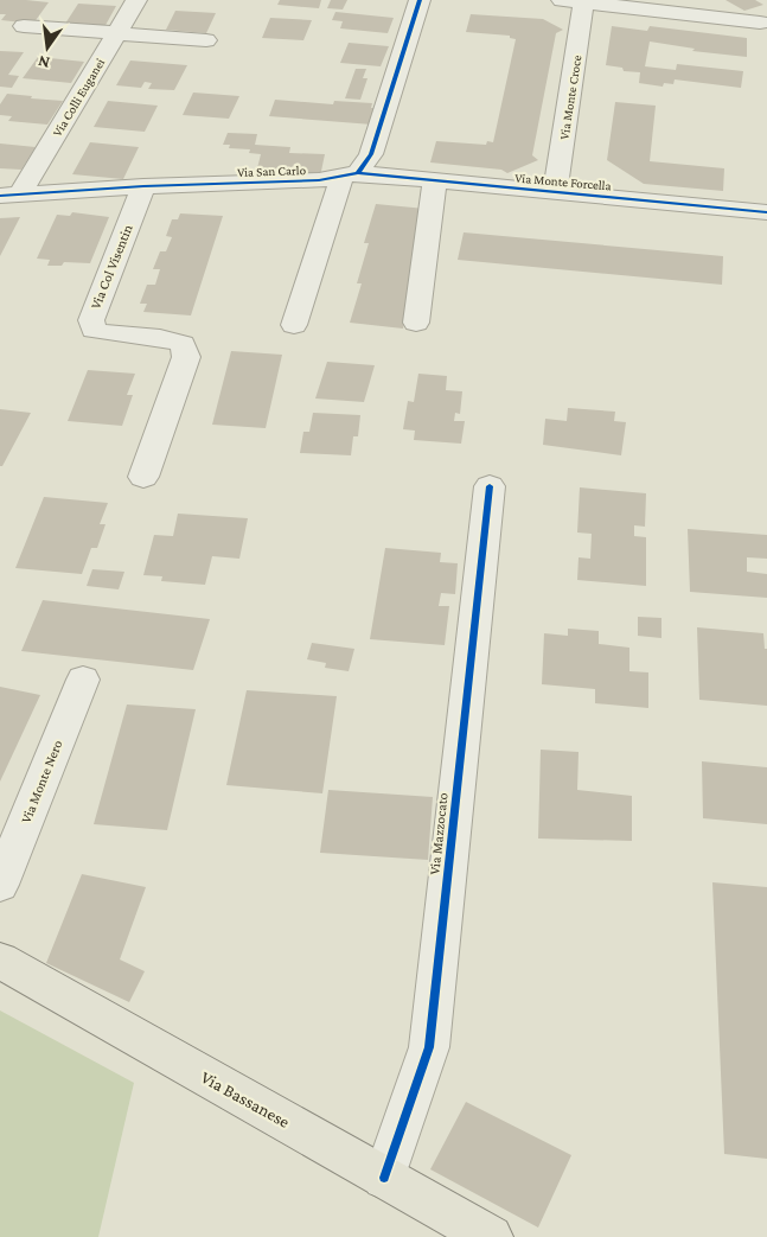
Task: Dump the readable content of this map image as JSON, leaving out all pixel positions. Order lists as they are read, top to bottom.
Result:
{
  "streets": {
    "main road": ["Via Bassanese"],
    "street": [
      "Via Colli Euganei",
      "Via Monte Croce",
      "Via San Carlo",
      "Via Monte Forcella",
      "Via Col Visentin",
      "Via Monte Nero",
      "Via Mazzocato"
    ]
  },
  "crossings": [
    ["Via Colli Euganei", "Via San Carlo"],
    ["Via Monte Croce", "Via Monte Forcella"],
    ["Via San Carlo", "Via Monte Forcella"],
    ["Via San Carlo", "Via Col Visentin"],
    ["Via Mazzocato", "Via Bassanese"]
  ],
  "north": "bottom"
}
